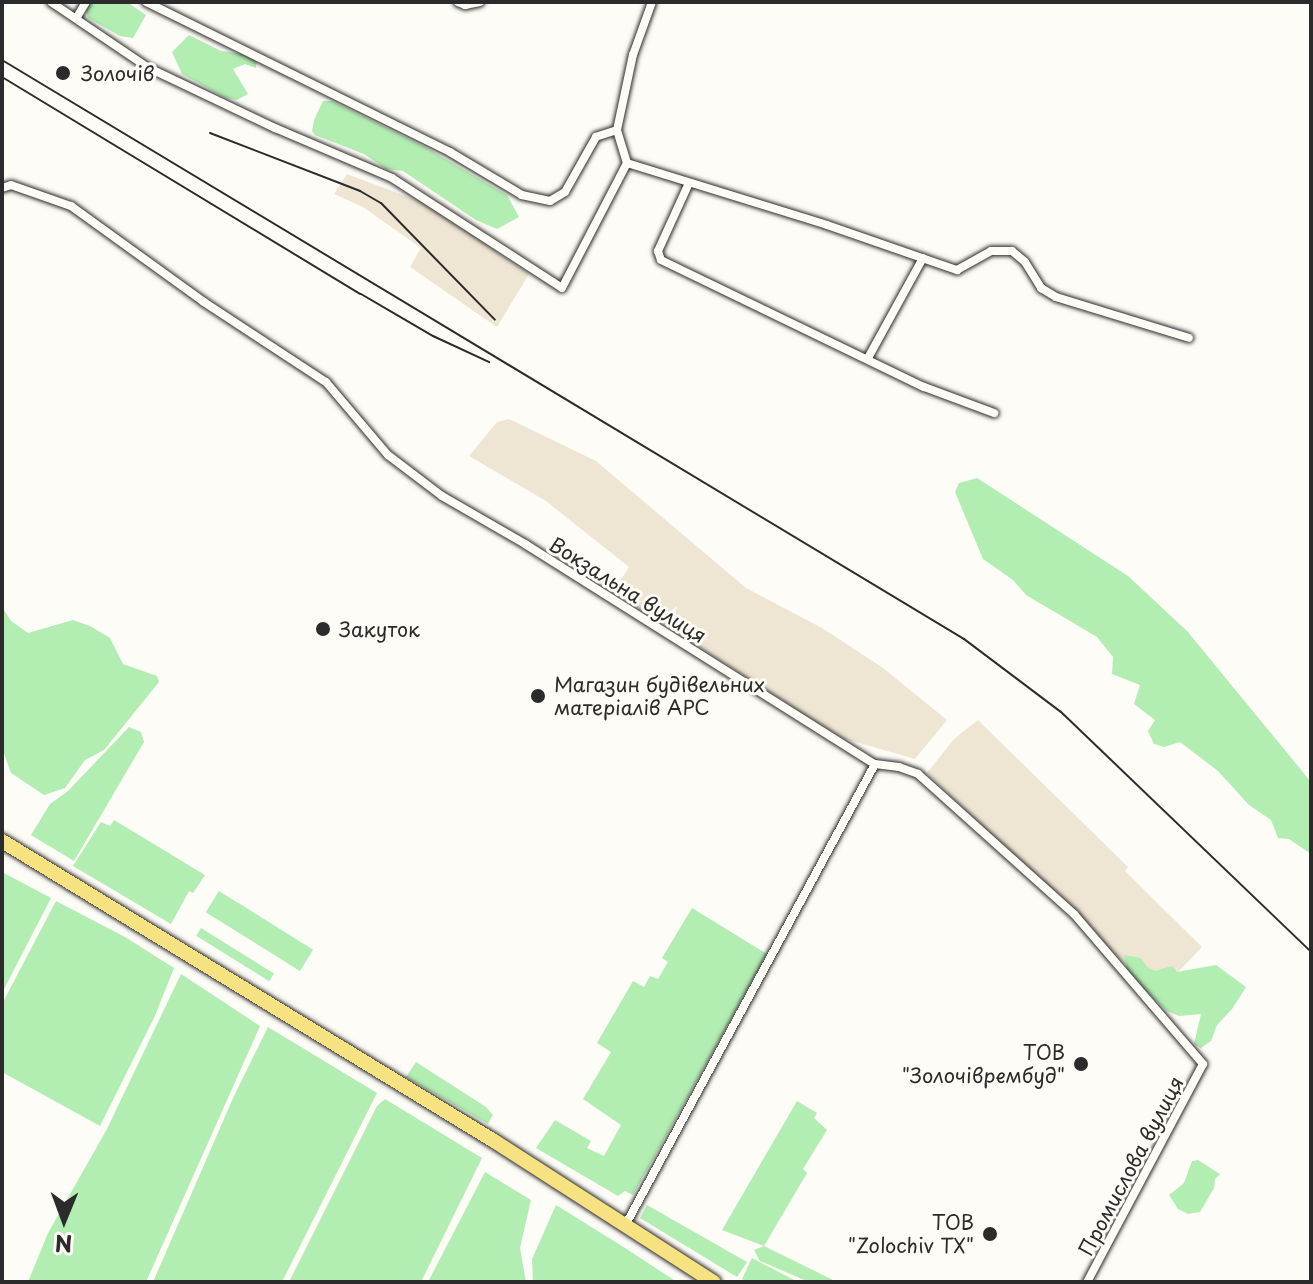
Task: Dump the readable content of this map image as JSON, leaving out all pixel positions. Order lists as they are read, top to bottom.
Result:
{
  "streets": {
    "street": ["Вокзальна вулиця", "Промислова вулиця"]
  },
  "crossings": [
    ["Вокзальна вулиця", "Промислова вулиця"]
  ],
  "places": [
    "Золочів",
    "Закуток",
    "Магазин будівельних матеріалів APC",
    "ТОВ \"Золочіврембуд\"",
    "ТОВ \"Zolochiv TX\""
  ],
  "north": "bottom"
}
